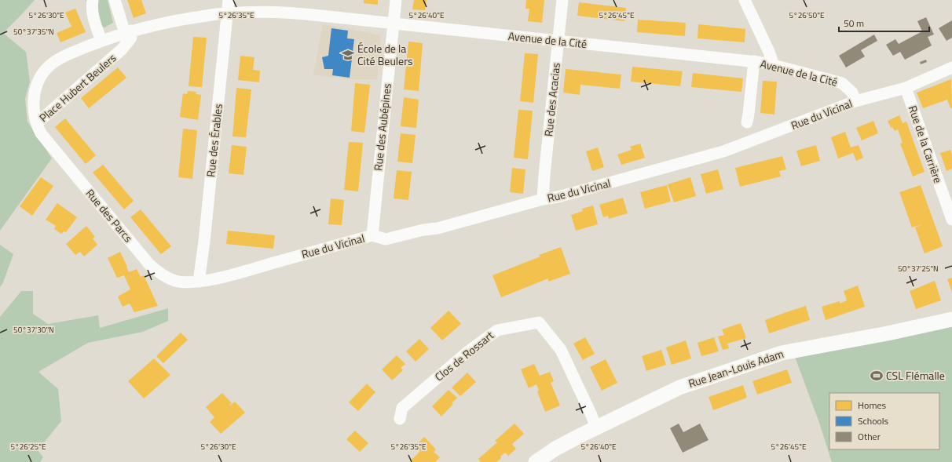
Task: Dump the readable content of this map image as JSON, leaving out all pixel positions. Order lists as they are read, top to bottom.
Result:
{
  "streets": {
    "street": [
      "Avenue de la Cité",
      "Place Hubert Beulers",
      "Rue des Acacias",
      "Rue du Vicinal",
      "Rue des Aubépines",
      "Rue des Érables",
      "Rue de la Carrière",
      "Rue des Parcs",
      "Clos de Rossart",
      "Rue Jean-Louis Adam"
    ]
  },
  "crossings": [
    ["Avenue de la Cité", "Place Hubert Beulers"],
    ["Avenue de la Cité", "Rue des Acacias"],
    ["Avenue de la Cité", "Rue du Vicinal"],
    ["Avenue de la Cité", "Rue des Aubépines"],
    ["Avenue de la Cité", "Rue des Érables"],
    ["Place Hubert Beulers", "Rue des Érables"],
    ["Place Hubert Beulers", "Rue des Parcs"],
    ["Rue des Acacias", "Rue du Vicinal"],
    ["Rue du Vicinal", "Rue des Aubépines"],
    ["Rue du Vicinal", "Rue des Érables"],
    ["Rue du Vicinal", "Rue de la Carrière"],
    ["Rue du Vicinal", "Rue des Parcs"],
    ["Rue des Érables", "Rue des Parcs"],
    ["Clos de Rossart", "Rue Jean-Louis Adam"]
  ],
  "places": {
    "school or university": ["École de la Cité Beulers"],
    "sports": ["CSL Flémalle"]
  },
  "legend": ["Homes", "Schools", "Other"],
  "scale_bar": "50 m",
  "coordinates": [
    "5°26'30\"E",
    "5°26'35\"E",
    "5°26'40\"E",
    "5°26'45\"E",
    "5°26'50\"E",
    "50°37'35\"N",
    "50°37'25\"N",
    "50°37'30\"N",
    "5°26'25\"E"
  ]
}
